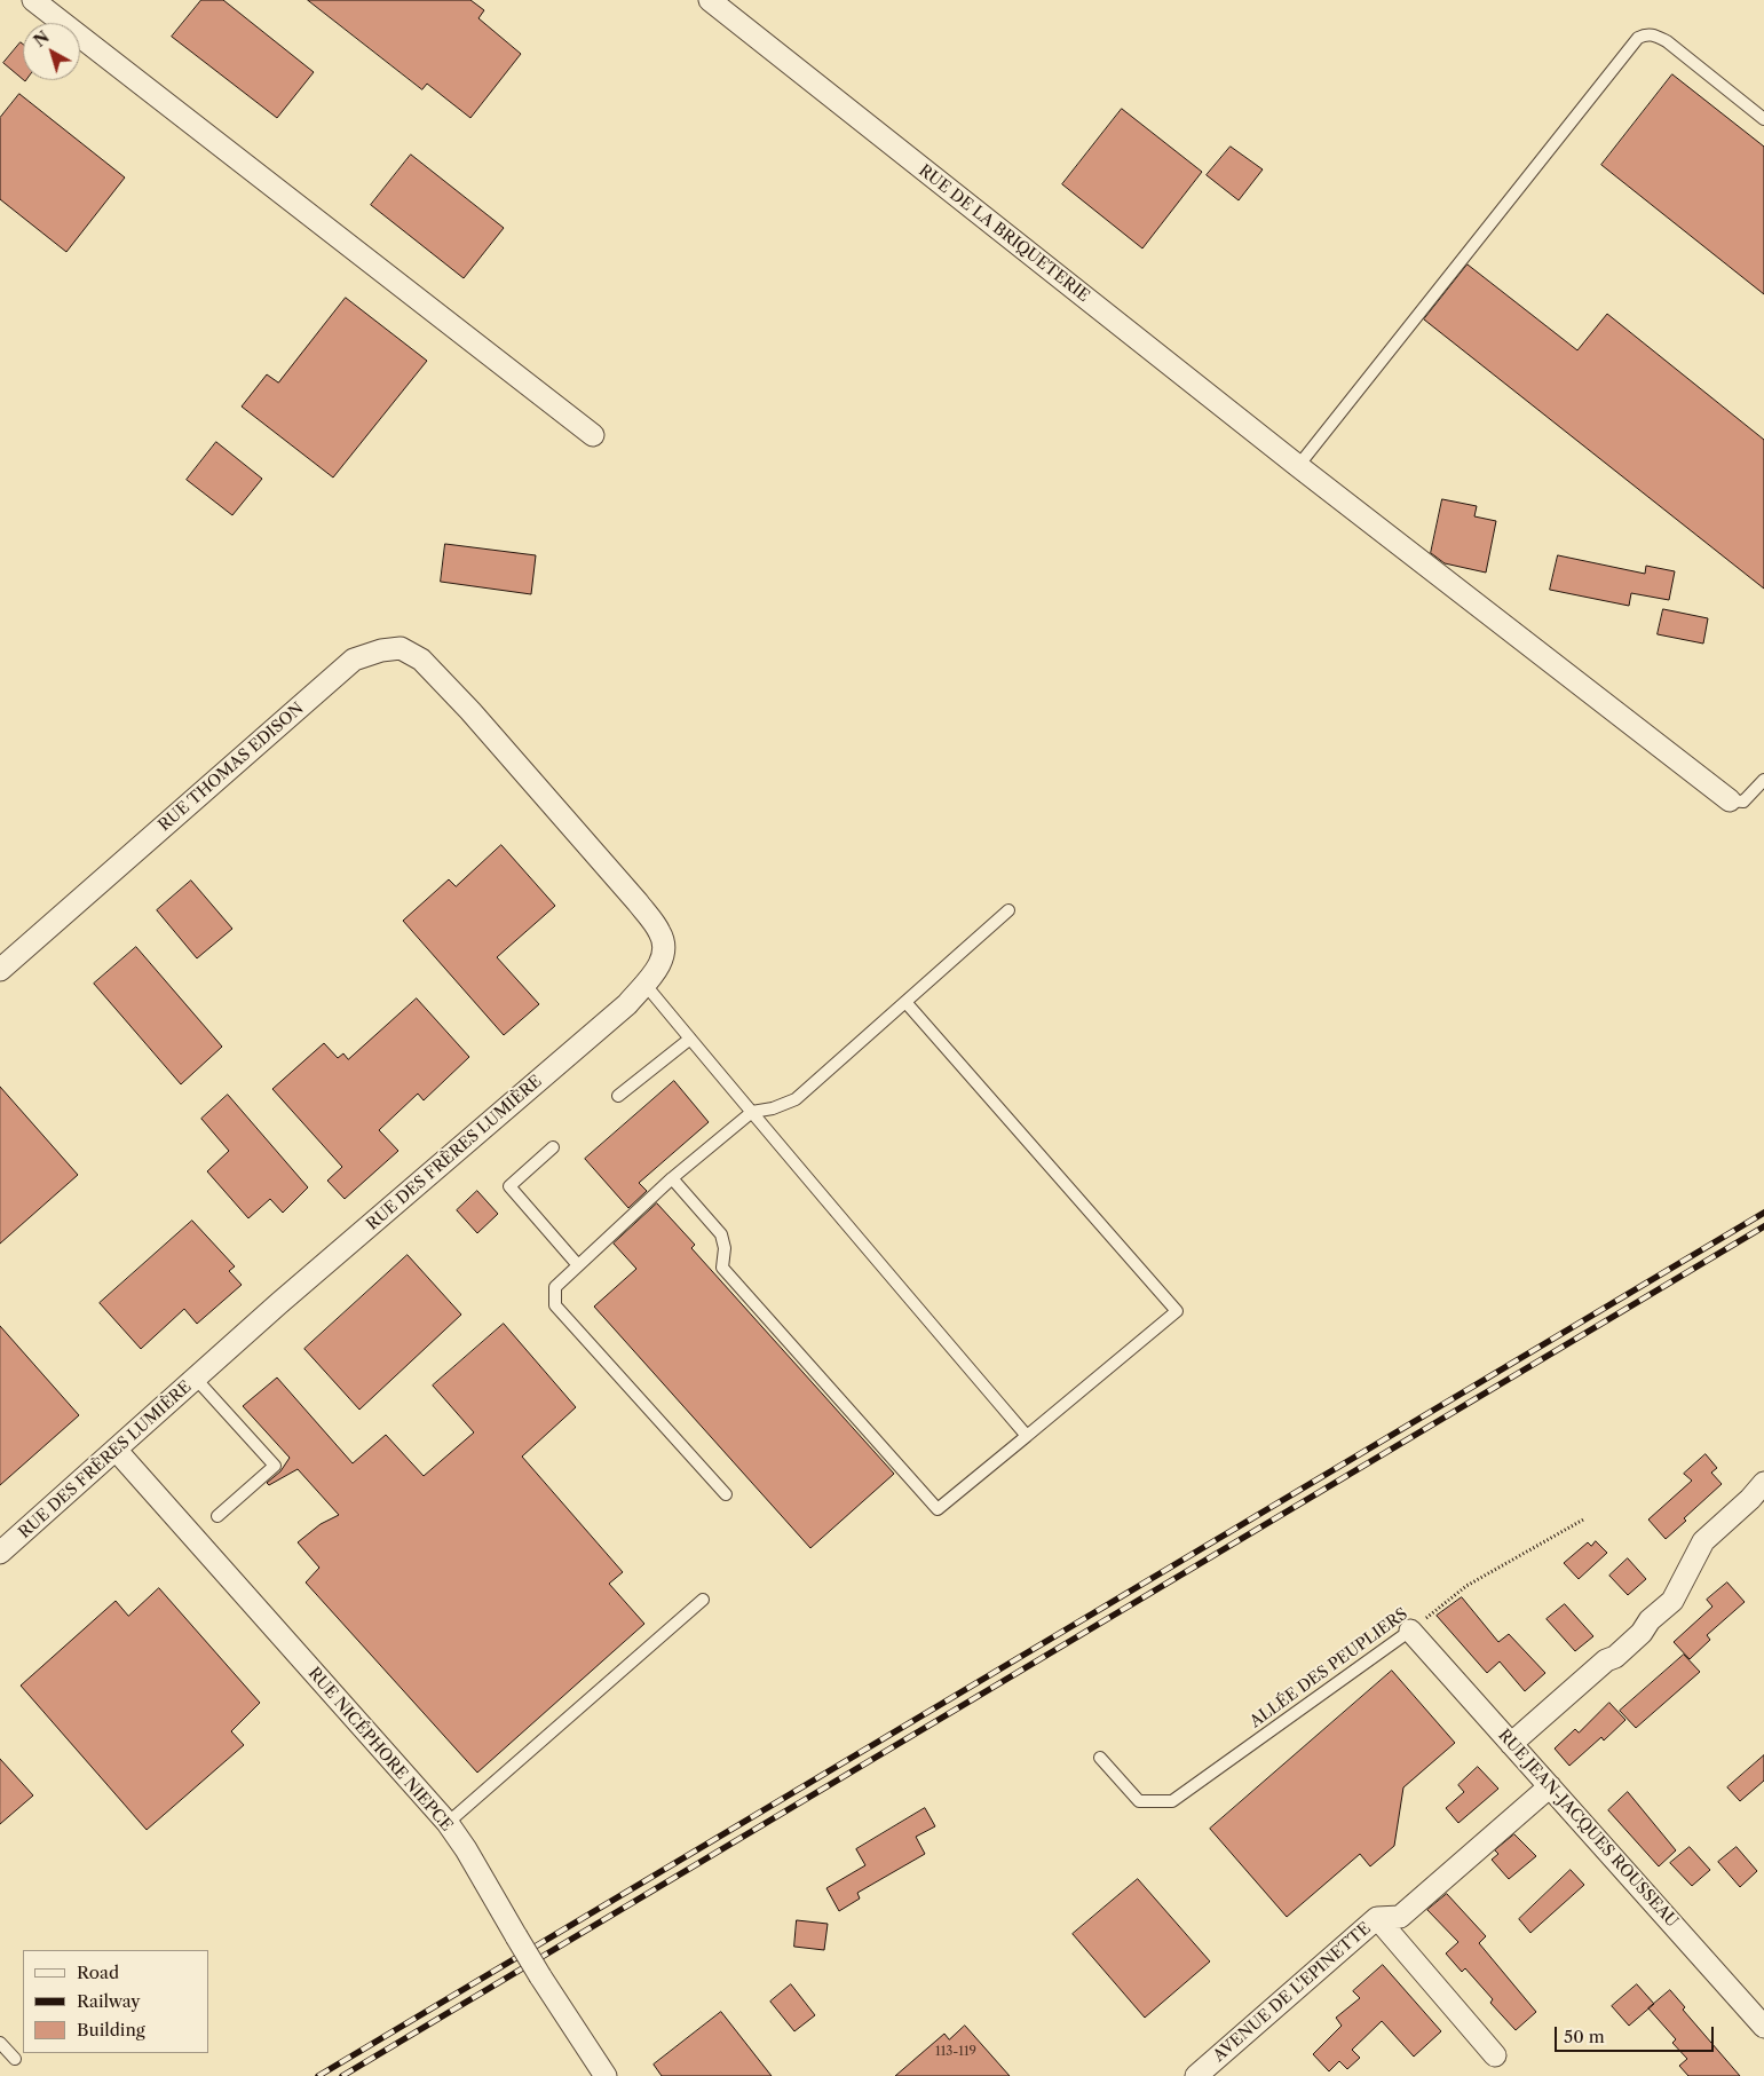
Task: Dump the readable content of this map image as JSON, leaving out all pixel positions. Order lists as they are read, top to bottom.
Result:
{
  "streets": {
    "street": [
      "RUE DE LA BRIQUETERIE",
      "RUE THOMAS EDISON",
      "RUE DES FRÈRES LUMIÈRE",
      "RUE NICÉPHORE NIEPCE",
      "RUE JEAN-JACQUES ROUSSEAU",
      "AVENUE DE L'EPINETTE"
    ],
    "lane": ["ALLÉE DES PEUPLIERS"]
  },
  "crossings": [
    ["RUE THOMAS EDISON", "RUE DES FRÈRES LUMIÈRE"],
    ["RUE DES FRÈRES LUMIÈRE", "RUE NICÉPHORE NIEPCE"],
    ["ALLÉE DES PEUPLIERS", "RUE JEAN-JACQUES ROUSSEAU"],
    ["RUE JEAN-JACQUES ROUSSEAU", "AVENUE DE L'EPINETTE"]
  ],
  "house_numbers": ["113-119"],
  "legend": ["Road", "Railway", "Building"],
  "scale_bar": "50 m",
  "north": "top left"
}
